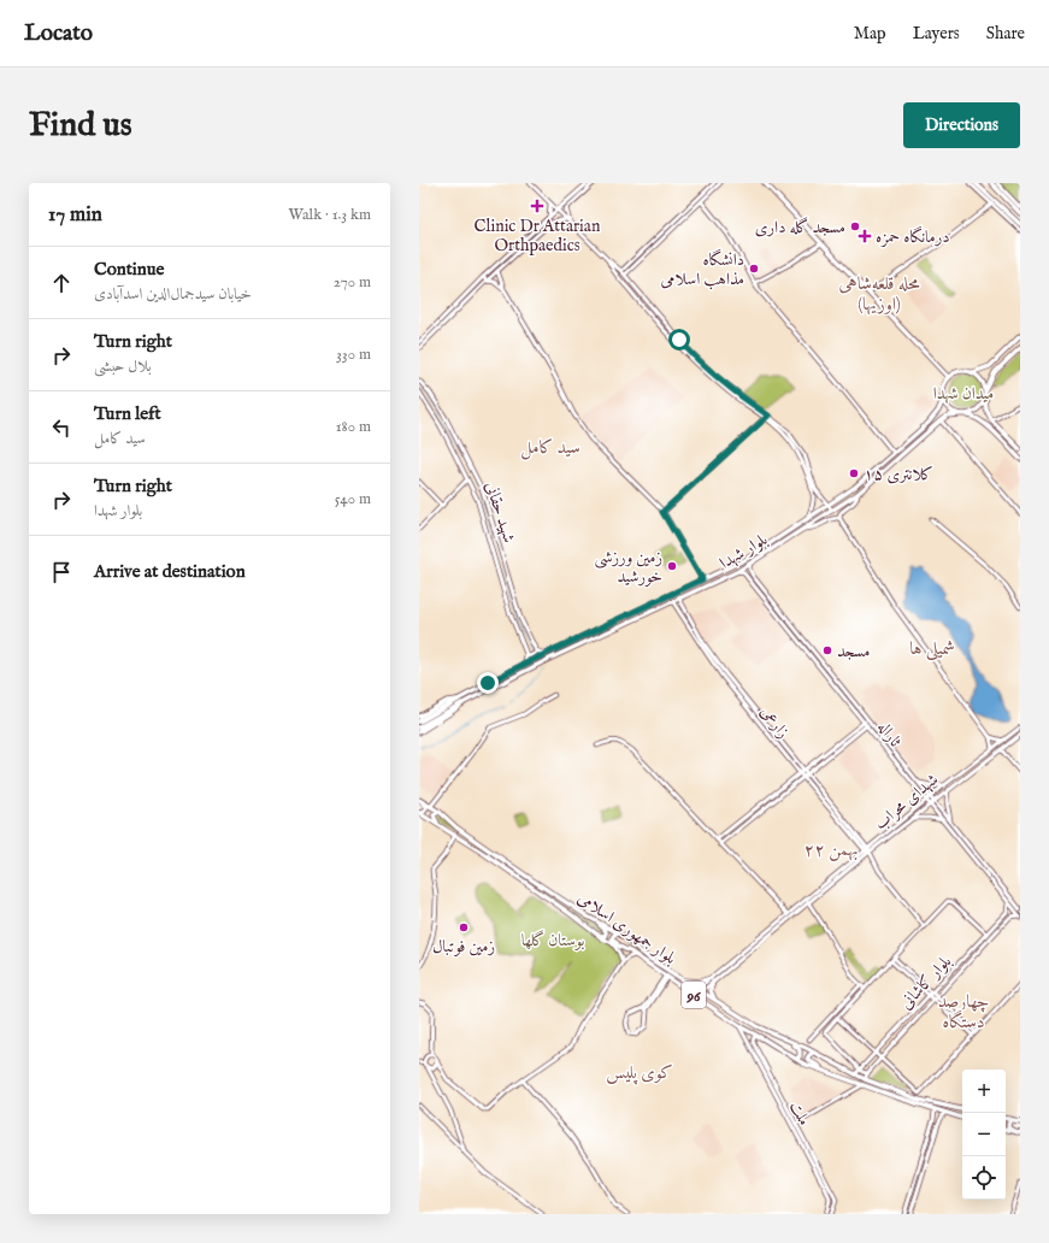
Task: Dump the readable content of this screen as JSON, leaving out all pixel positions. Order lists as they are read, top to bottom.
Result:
{
  "streets": {
    "main road": [
      "شهید حقانی",
      "بلوار شهدا",
      "زارعی",
      "ثاراله",
      "شهدای محراب",
      "بلوار جمهوری اسلامی",
      "بلوار کاشانی",
      "96",
      "ملت"
    ]
  },
  "crossings": [
    ["شهید حقانی", "بلوار شهدا"],
    ["بلوار شهدا", "زارعی"],
    ["بلوار شهدا", "ثاراله"],
    ["زارعی", "شهدای محراب"],
    ["ثاراله", "شهدای محراب"],
    ["شهدای محراب", "بلوار جمهوری اسلامی"],
    ["بلوار جمهوری اسلامی", "بلوار کاشانی"],
    ["بلوار جمهوری اسلامی", "ملت"]
  ],
  "districts": [
    "محله قلعه‌شاهی (اوزیها)",
    "سید کامل",
    "شمیلی ها",
    "۲۲ بهمن",
    "چهارصد دستگاه",
    "کوی پلیس"
  ],
  "parks": ["میدان شهدا", "بوستان گلها"],
  "places": {
    "health": ["Clinic Dr Attarian Orthpaedics", "درمانگاه حمزه"],
    "other": [
      "مسجد گله داری",
      "دانشگاه مذاهب اسلامی",
      "کلانتری ۱۵",
      "زمین ورزشی خورشید",
      "مسجد",
      "زمین فوتبال"
    ]
  },
  "page": {
    "header": "Locato",
    "nav": ["Map", "Layers", "Share"],
    "buttons": "Directions",
    "title": "Find us",
    "heading": ["17 min", "Walk · 1.3 km"],
    "list": [
      ["Continue", "خیابان سیدجمال‌الدین اسدآبادی", "270 m"],
      ["Turn right", "بلال حبشی", "330 m"],
      ["Turn left", "سید کامل", "180 m"],
      ["Turn right", "بلوار شهدا", "540 m"],
      "Arrive at destination"
    ],
    "map_buttons": ["+", "−"]
  }
}
